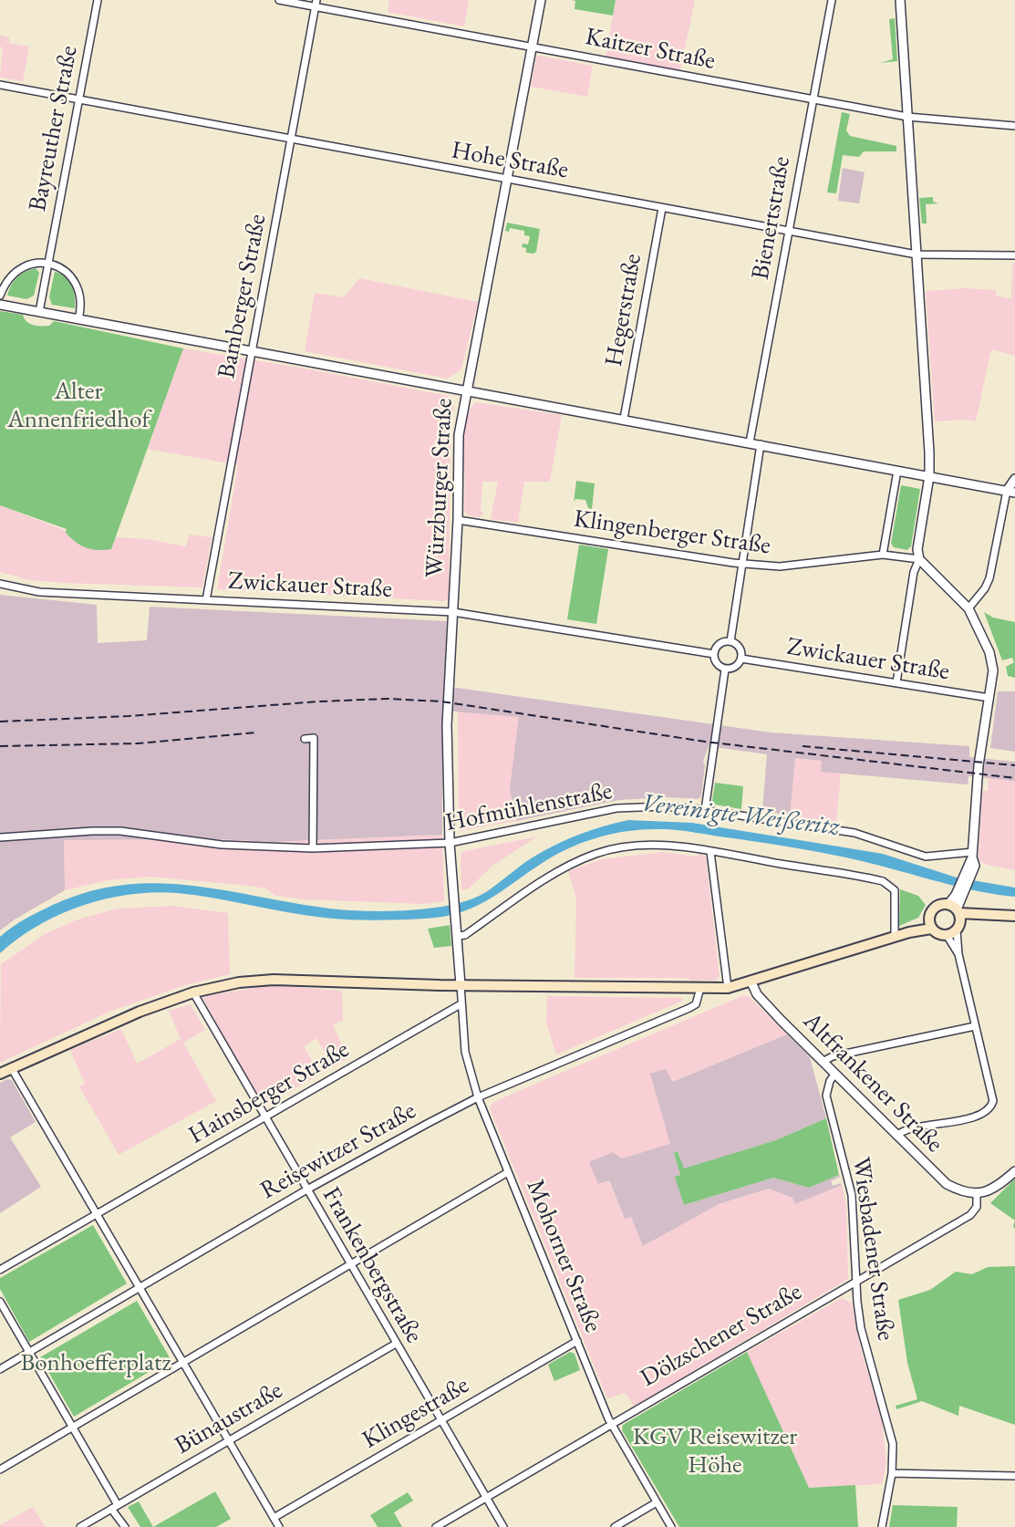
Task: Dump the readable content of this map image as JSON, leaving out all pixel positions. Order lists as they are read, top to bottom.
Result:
{
  "streets": {
    "street": [
      "Kaitzer Straße",
      "Bayreuther Straße",
      "Hohe Straße",
      "Bienertstraße",
      "Bamberger Straße",
      "Hegerstraße",
      "Würzburger Straße",
      "Klingenberger Straße",
      "Zwickauer Straße",
      "Hofmühlenstraße",
      "Altfrankener Straße",
      "Hainsberger Straße",
      "Reisewitzer Straße",
      "Wiesbadener Straße",
      "Mohorner Straße",
      "Frankenbergstraße",
      "Dölzschener Straße",
      "Klingestraße",
      "Bünaustraße"
    ]
  },
  "crossings": [
    ["Kaitzer Straße", "Bienertstraße"],
    ["Kaitzer Straße", "Bamberger Straße"],
    ["Kaitzer Straße", "Würzburger Straße"],
    ["Bayreuther Straße", "Hohe Straße"],
    ["Hohe Straße", "Bienertstraße"],
    ["Hohe Straße", "Bamberger Straße"],
    ["Hohe Straße", "Hegerstraße"],
    ["Hohe Straße", "Würzburger Straße"],
    ["Bamberger Straße", "Zwickauer Straße"],
    ["Würzburger Straße", "Klingenberger Straße"],
    ["Würzburger Straße", "Zwickauer Straße"],
    ["Würzburger Straße", "Hofmühlenstraße"],
    ["Würzburger Straße", "Mohorner Straße"],
    ["Altfrankener Straße", "Wiesbadener Straße"],
    ["Altfrankener Straße", "Dölzschener Straße"],
    ["Hainsberger Straße", "Mohorner Straße"],
    ["Hainsberger Straße", "Frankenbergstraße"],
    ["Reisewitzer Straße", "Mohorner Straße"],
    ["Reisewitzer Straße", "Frankenbergstraße"],
    ["Wiesbadener Straße", "Dölzschener Straße"],
    ["Mohorner Straße", "Dölzschener Straße"],
    ["Mohorner Straße", "Klingestraße"],
    ["Frankenbergstraße", "Dölzschener Straße"],
    ["Frankenbergstraße", "Klingestraße"],
    ["Frankenbergstraße", "Bünaustraße"]
  ],
  "water": ["Vereinigte Weißeritz"],
  "parks": ["Alter Annenfriedhof", "Bonhoefferplatz", "KGV Reisewitzer Höhe"]
}
